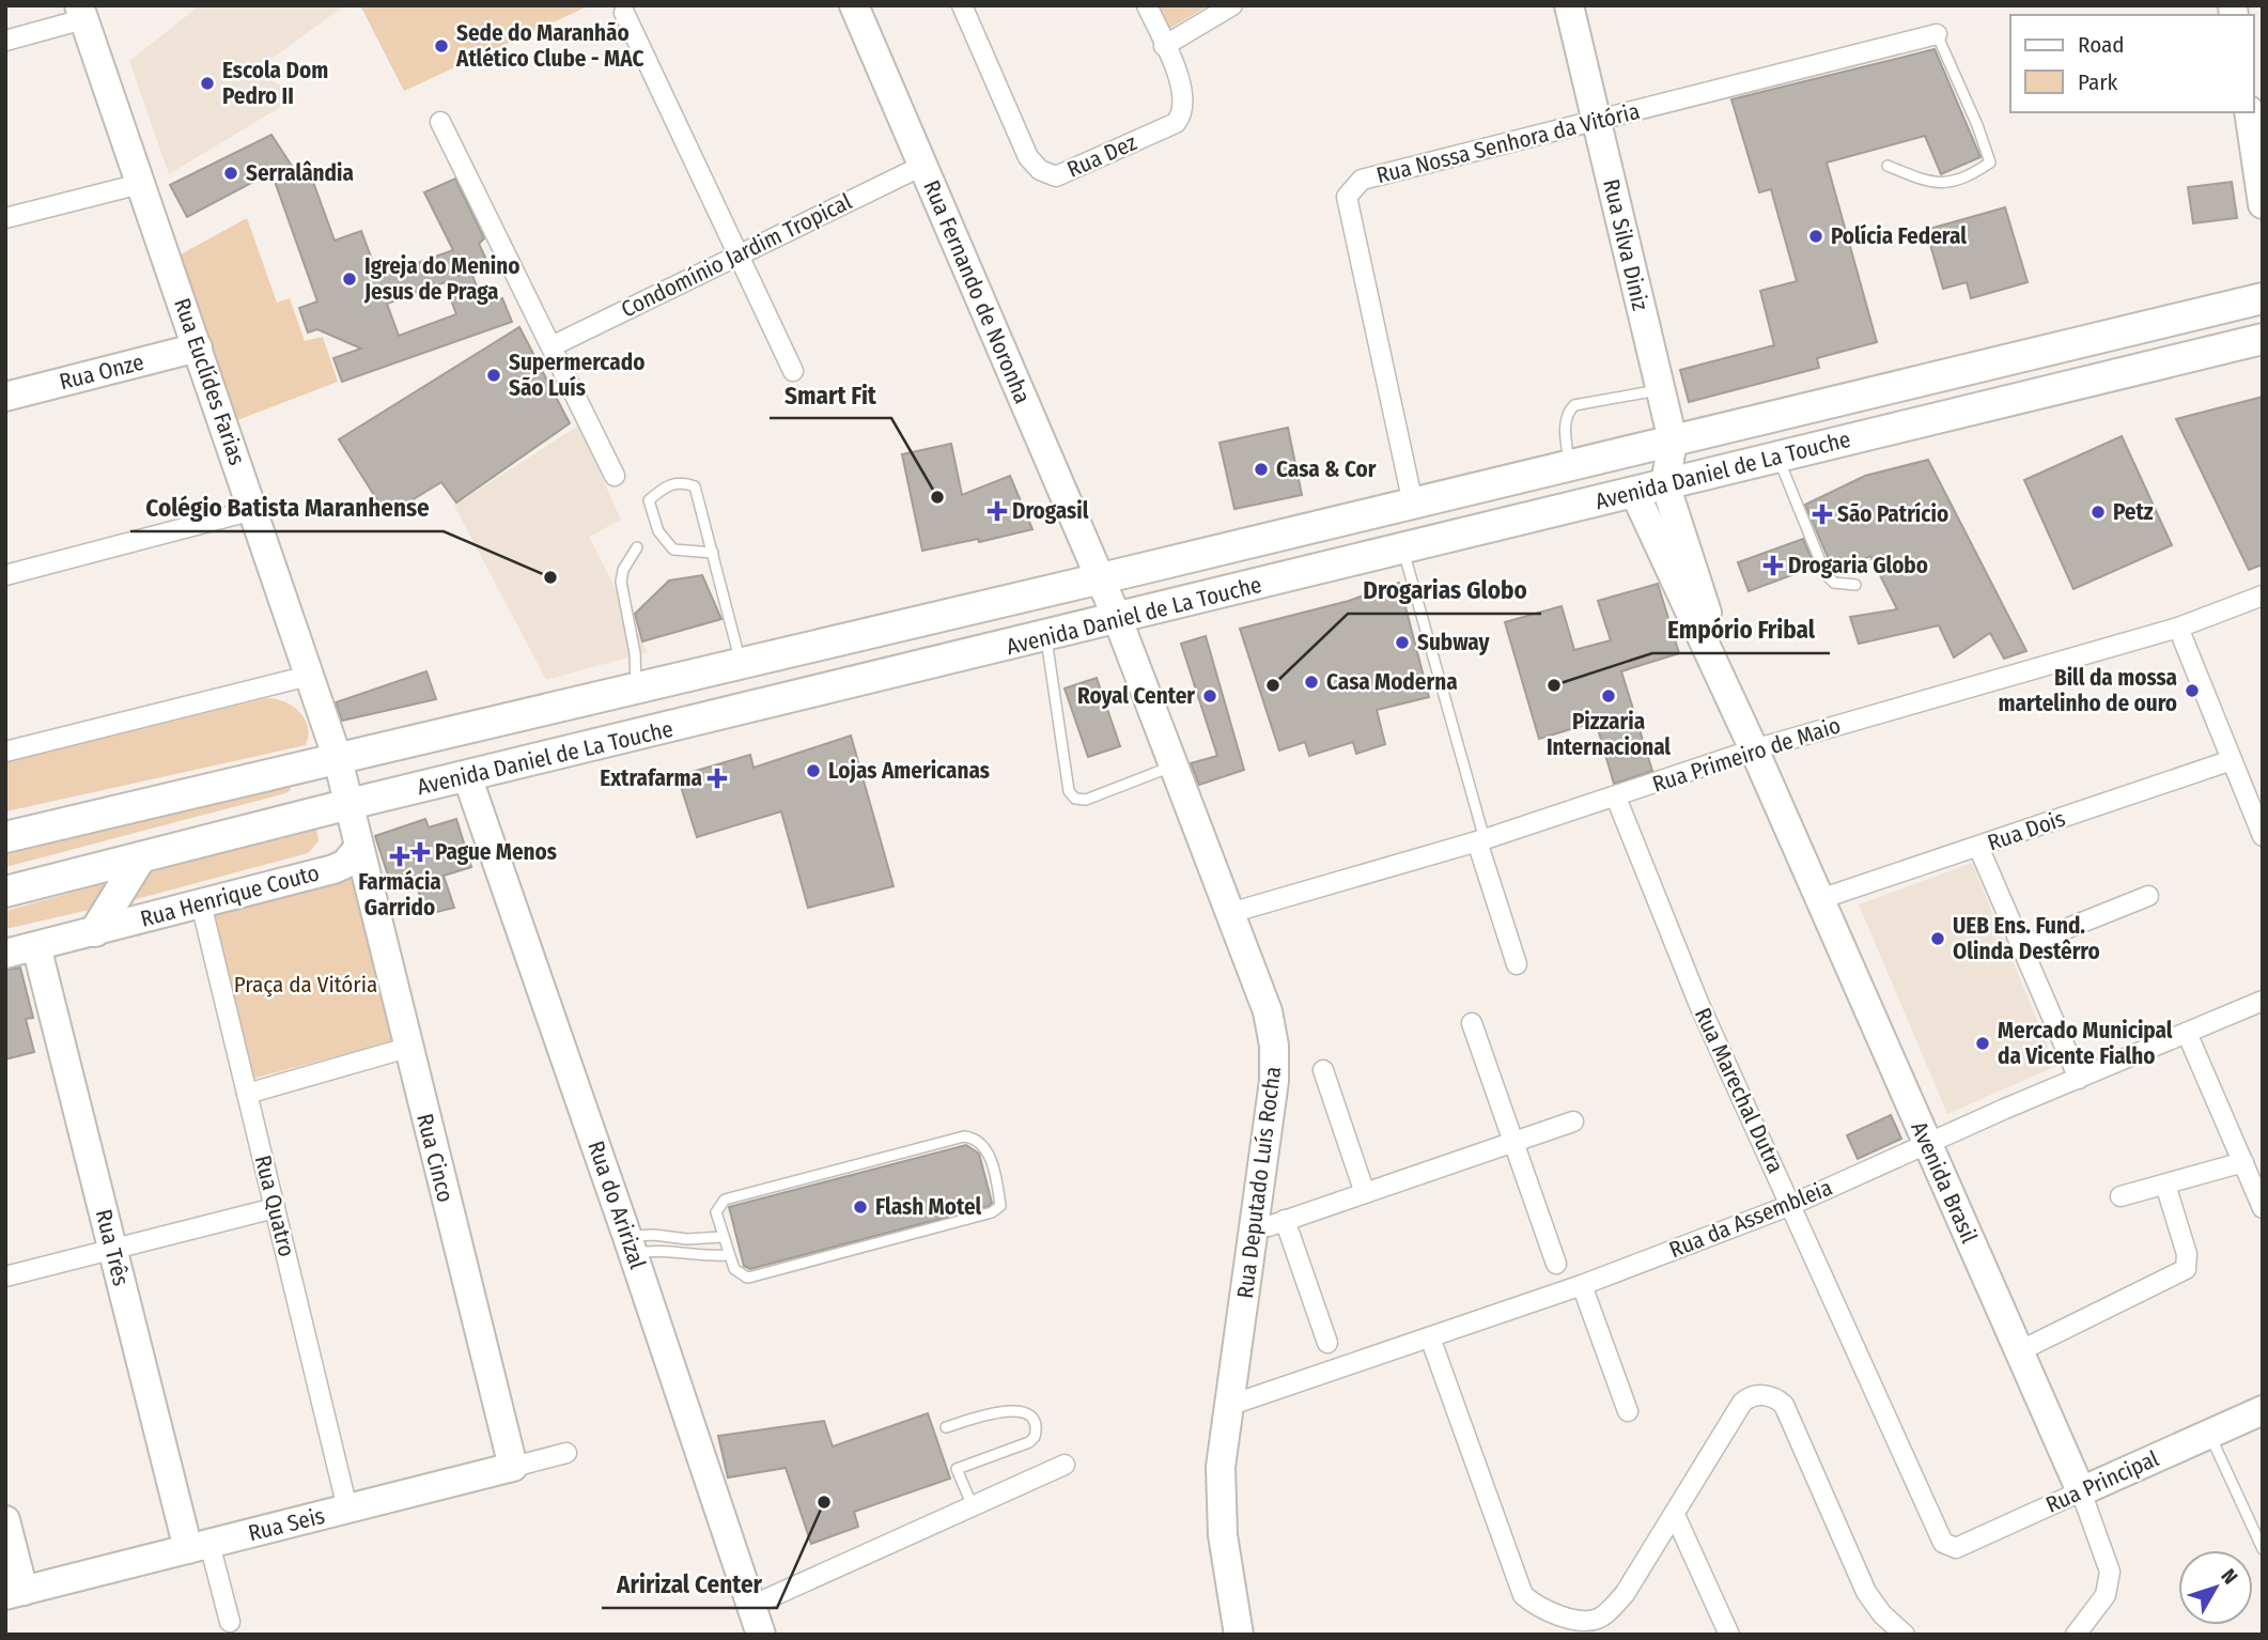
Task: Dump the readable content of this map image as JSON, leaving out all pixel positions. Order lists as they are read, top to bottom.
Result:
{
  "streets": {
    "main road": [
      "Rua Silva Diniz",
      "Rua Fernando de Noronha",
      "Rua Onze",
      "Rua Euclídes Farias",
      "Avenida Daniel de La Touche",
      "Rua Henrique Couto",
      "Rua Cinco",
      "Rua Deputado Luís Rocha",
      "Avenida Brasil",
      "Rua do Aririzal",
      "Rua Três",
      "Rua Principal",
      "Rua Seis"
    ],
    "street": [
      "Rua Nossa Senhora da Vitória",
      "Rua Dez",
      "Condomínio Jardim Tropical",
      "Rua Primeiro de Maio",
      "Rua Dois",
      "Rua Marechal Dutra",
      "Rua Quatro",
      "Rua da Assembleia"
    ]
  },
  "crossings": [
    ["Rua Nossa Senhora da Vitória", "Rua Silva Diniz"],
    ["Rua Nossa Senhora da Vitória", "Avenida Daniel de La Touche"],
    ["Rua Silva Diniz", "Avenida Daniel de La Touche"],
    ["Rua Silva Diniz", "Avenida Brasil"],
    ["Condomínio Jardim Tropical", "Rua Fernando de Noronha"],
    ["Rua Fernando de Noronha", "Avenida Daniel de La Touche"],
    ["Rua Fernando de Noronha", "Rua Deputado Luís Rocha"],
    ["Rua Onze", "Rua Euclídes Farias"],
    ["Rua Euclídes Farias", "Avenida Daniel de La Touche"],
    ["Avenida Daniel de La Touche", "Rua Deputado Luís Rocha"],
    ["Avenida Daniel de La Touche", "Avenida Brasil"],
    ["Avenida Daniel de La Touche", "Rua do Aririzal"],
    ["Rua Primeiro de Maio", "Rua Marechal Dutra"],
    ["Rua Primeiro de Maio", "Rua Deputado Luís Rocha"],
    ["Rua Primeiro de Maio", "Avenida Brasil"],
    ["Rua Dois", "Avenida Brasil"],
    ["Rua Henrique Couto", "Rua Cinco"],
    ["Rua Henrique Couto", "Rua Quatro"],
    ["Rua Henrique Couto", "Rua Três"],
    ["Rua Marechal Dutra", "Rua da Assembleia"],
    ["Rua Marechal Dutra", "Rua Principal"],
    ["Rua Cinco", "Rua Seis"],
    ["Rua Deputado Luís Rocha", "Rua da Assembleia"],
    ["Avenida Brasil", "Rua da Assembleia"],
    ["Avenida Brasil", "Rua Principal"],
    ["Rua Quatro", "Rua Seis"],
    ["Rua Três", "Rua Seis"]
  ],
  "parks": ["Praça da Vitória"],
  "places": {
    "other": [
      "Sede do Maranhão Atlético Clube - MAC",
      "Escola Dom Pedro II",
      "Serralândia",
      "Polícia Federal",
      "Igreja do Menino Jesus de Praga",
      "Supermercado São Luís",
      "Casa & Cor",
      "Smart Fit",
      "Petz",
      "Colégio Batista Maranhense",
      "Subway",
      "Casa Moderna",
      "Drogarias Globo",
      "Empório Fribal",
      "Bill da mossa martelinho de ouro",
      "Royal Center",
      "Pizzaria Internacional",
      "Lojas Americanas",
      "UEB Ens. Fund. Olinda Destêrro",
      "Mercado Municipal da Vicente Fialho",
      "Flash Motel",
      "Aririzal Center"
    ],
    "health": [
      "Drogasil",
      "São Patrício",
      "Drogaria Globo",
      "Extrafarma",
      "Pague Menos",
      "Farmácia Garrido"
    ]
  },
  "legend": ["Road", "Park"],
  "north": "top right"
}
